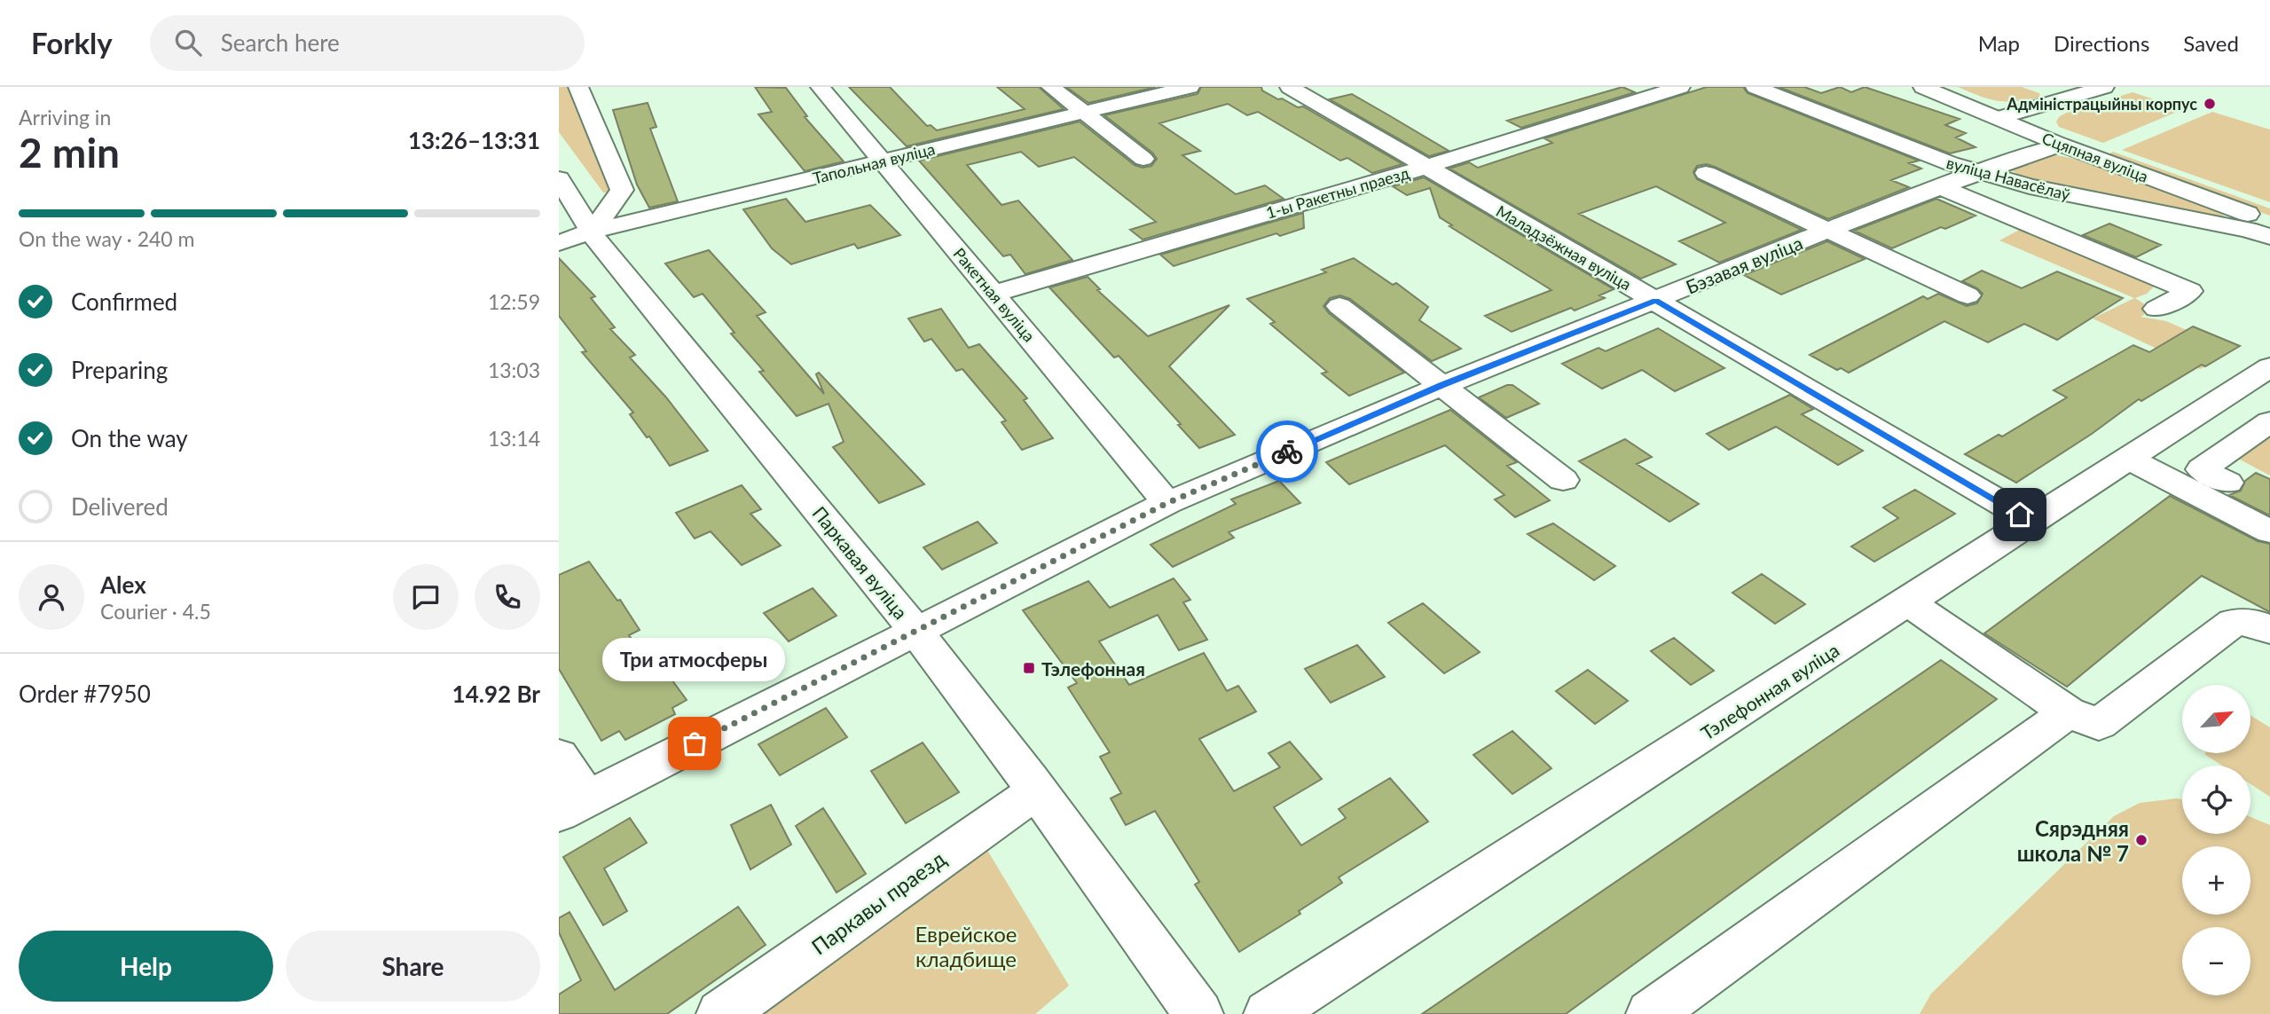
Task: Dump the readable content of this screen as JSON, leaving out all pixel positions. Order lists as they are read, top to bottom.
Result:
{
  "streets": {
    "street": [
      "Сцяпная вуліца",
      "Тапольная вуліца",
      "вуліца Навасёлаў",
      "1-ы Ракетны праезд",
      "Маладзёжная вуліца",
      "Бэзавая вуліца",
      "Ракетная вуліца",
      "Паркавая вуліца",
      "Тэлефонная вуліца",
      "Паркавы праезд"
    ]
  },
  "crossings": [
    ["Сцяпная вуліца", "Бэзавая вуліца"],
    ["Тапольная вуліца", "Ракетная вуліца"],
    ["Тапольная вуліца", "Паркавая вуліца"],
    ["вуліца Навасёлаў", "Бэзавая вуліца"],
    ["1-ы Ракетны праезд", "Маладзёжная вуліца"],
    ["1-ы Ракетны праезд", "Ракетная вуліца"],
    ["Маладзёжная вуліца", "Бэзавая вуліца"],
    ["Маладзёжная вуліца", "Тэлефонная вуліца"],
    ["Бэзавая вуліца", "Ракетная вуліца"],
    ["Бэзавая вуліца", "Паркавая вуліца"],
    ["Паркавая вуліца", "Паркавы праезд"]
  ],
  "parks": ["Еврейское кладбище"],
  "places": {
    "other": ["Адміністрацыйны корпус", "Три атмосферы", "Сярэдняя школа № 7"],
    "transit": ["Тэлефонная"]
  },
  "north": "top right",
  "page": {
    "header": "Forkly",
    "search": "Search here",
    "nav": ["Map", "Directions", "Saved"],
    "heading": ["2 min", "Arriving in", "13:26–13:31"],
    "panel": [
      "Alex",
      "Courier · 4.5",
      "Order #7950",
      "14.92 Br"
    ],
    "bar": "On the way · 240 m",
    "list": [
      ["Confirmed", "12:59"],
      ["Preparing", "13:03"],
      ["On the way", "13:14"],
      "Delivered"
    ],
    "bubble": "Три атмосферы",
    "map_buttons": ["+", "−"],
    "buttons": ["Help", "Share"]
  }
}
